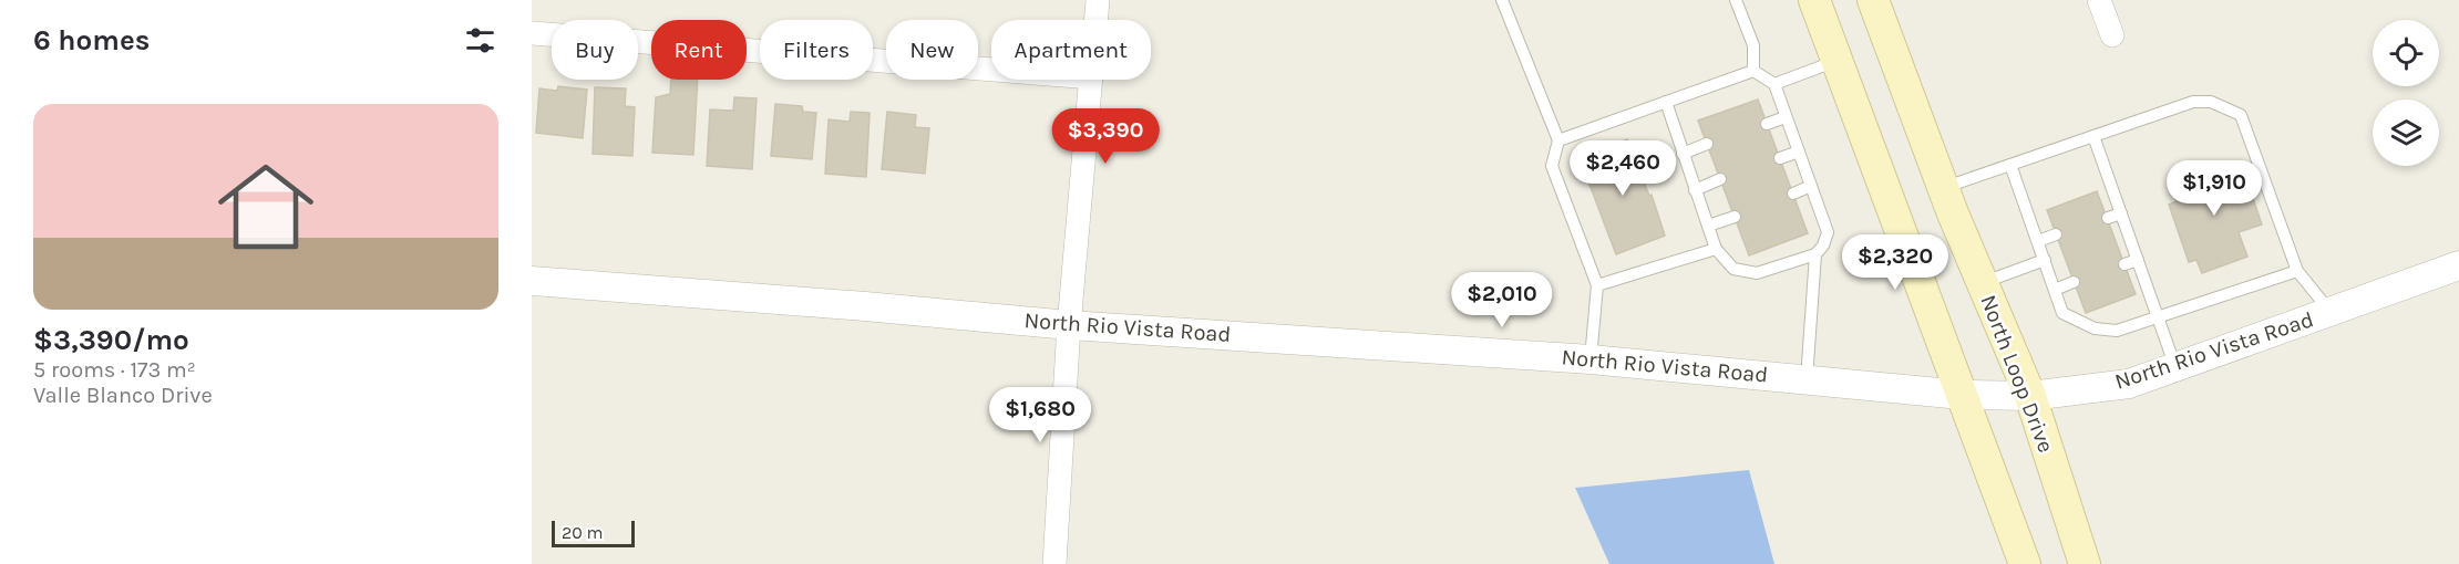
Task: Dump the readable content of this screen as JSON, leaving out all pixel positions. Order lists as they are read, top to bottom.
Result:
{
  "streets": {
    "main road": ["North Loop Drive"],
    "street": ["North Rio Vista Road"]
  },
  "crossings": [
    ["North Rio Vista Road", "North Loop Drive"]
  ],
  "scale_bar": "20 m",
  "page": {
    "heading": "6 homes",
    "chip": [
      "Buy",
      "Rent",
      "Filters",
      "New",
      "Apartment"
    ],
    "list": [
      {
        "name": "$3,390/mo",
        "note": "5 rooms · 173 m² · Valle Blanco Drive"
      }
    ],
    "price": [
      "$3,390",
      "$2,460",
      "$1,910",
      "$2,320",
      "$2,010",
      "$1,680"
    ],
    "scale": "20 m"
  }
}
